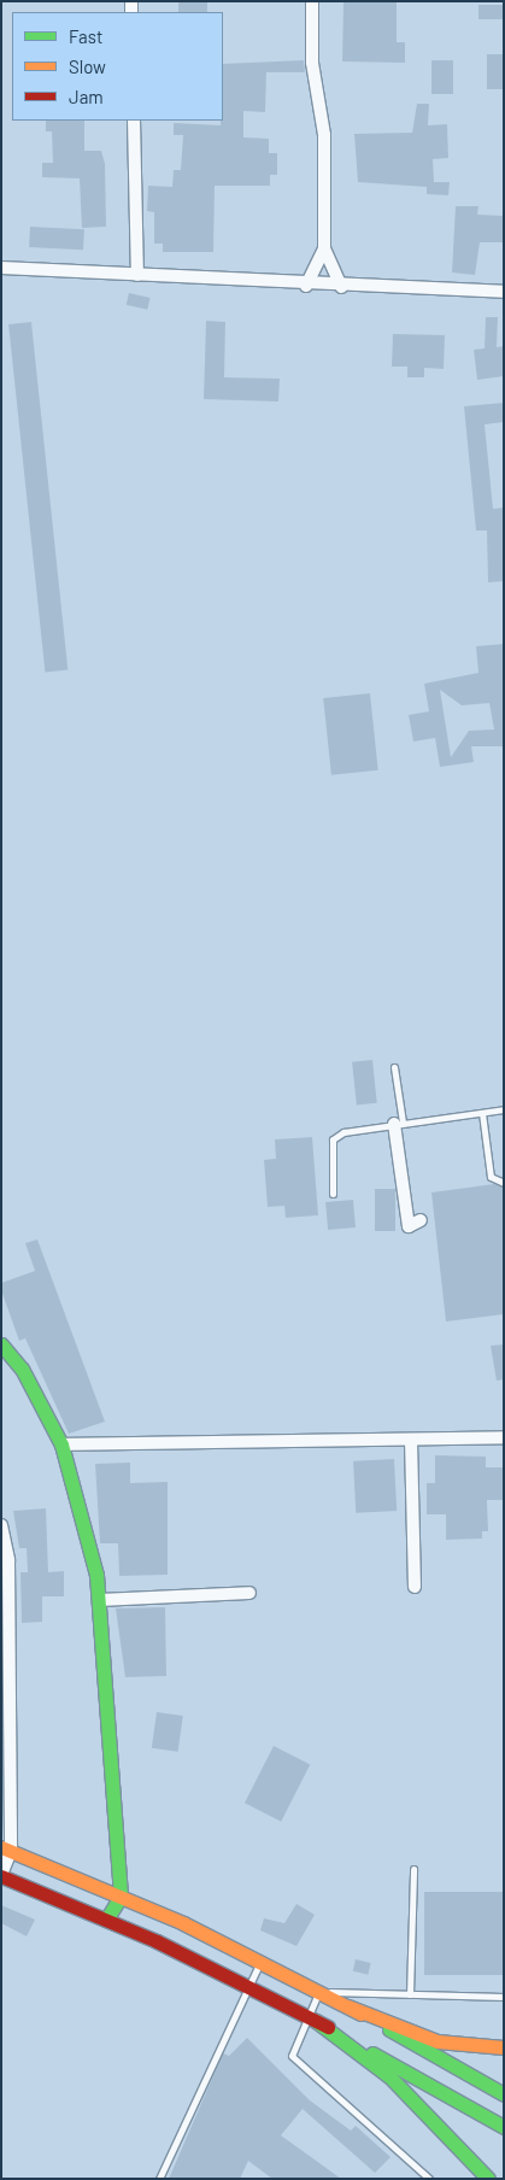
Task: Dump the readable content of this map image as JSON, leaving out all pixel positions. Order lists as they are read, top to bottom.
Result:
{
  "legend": ["Fast", "Slow", "Jam"]
}
